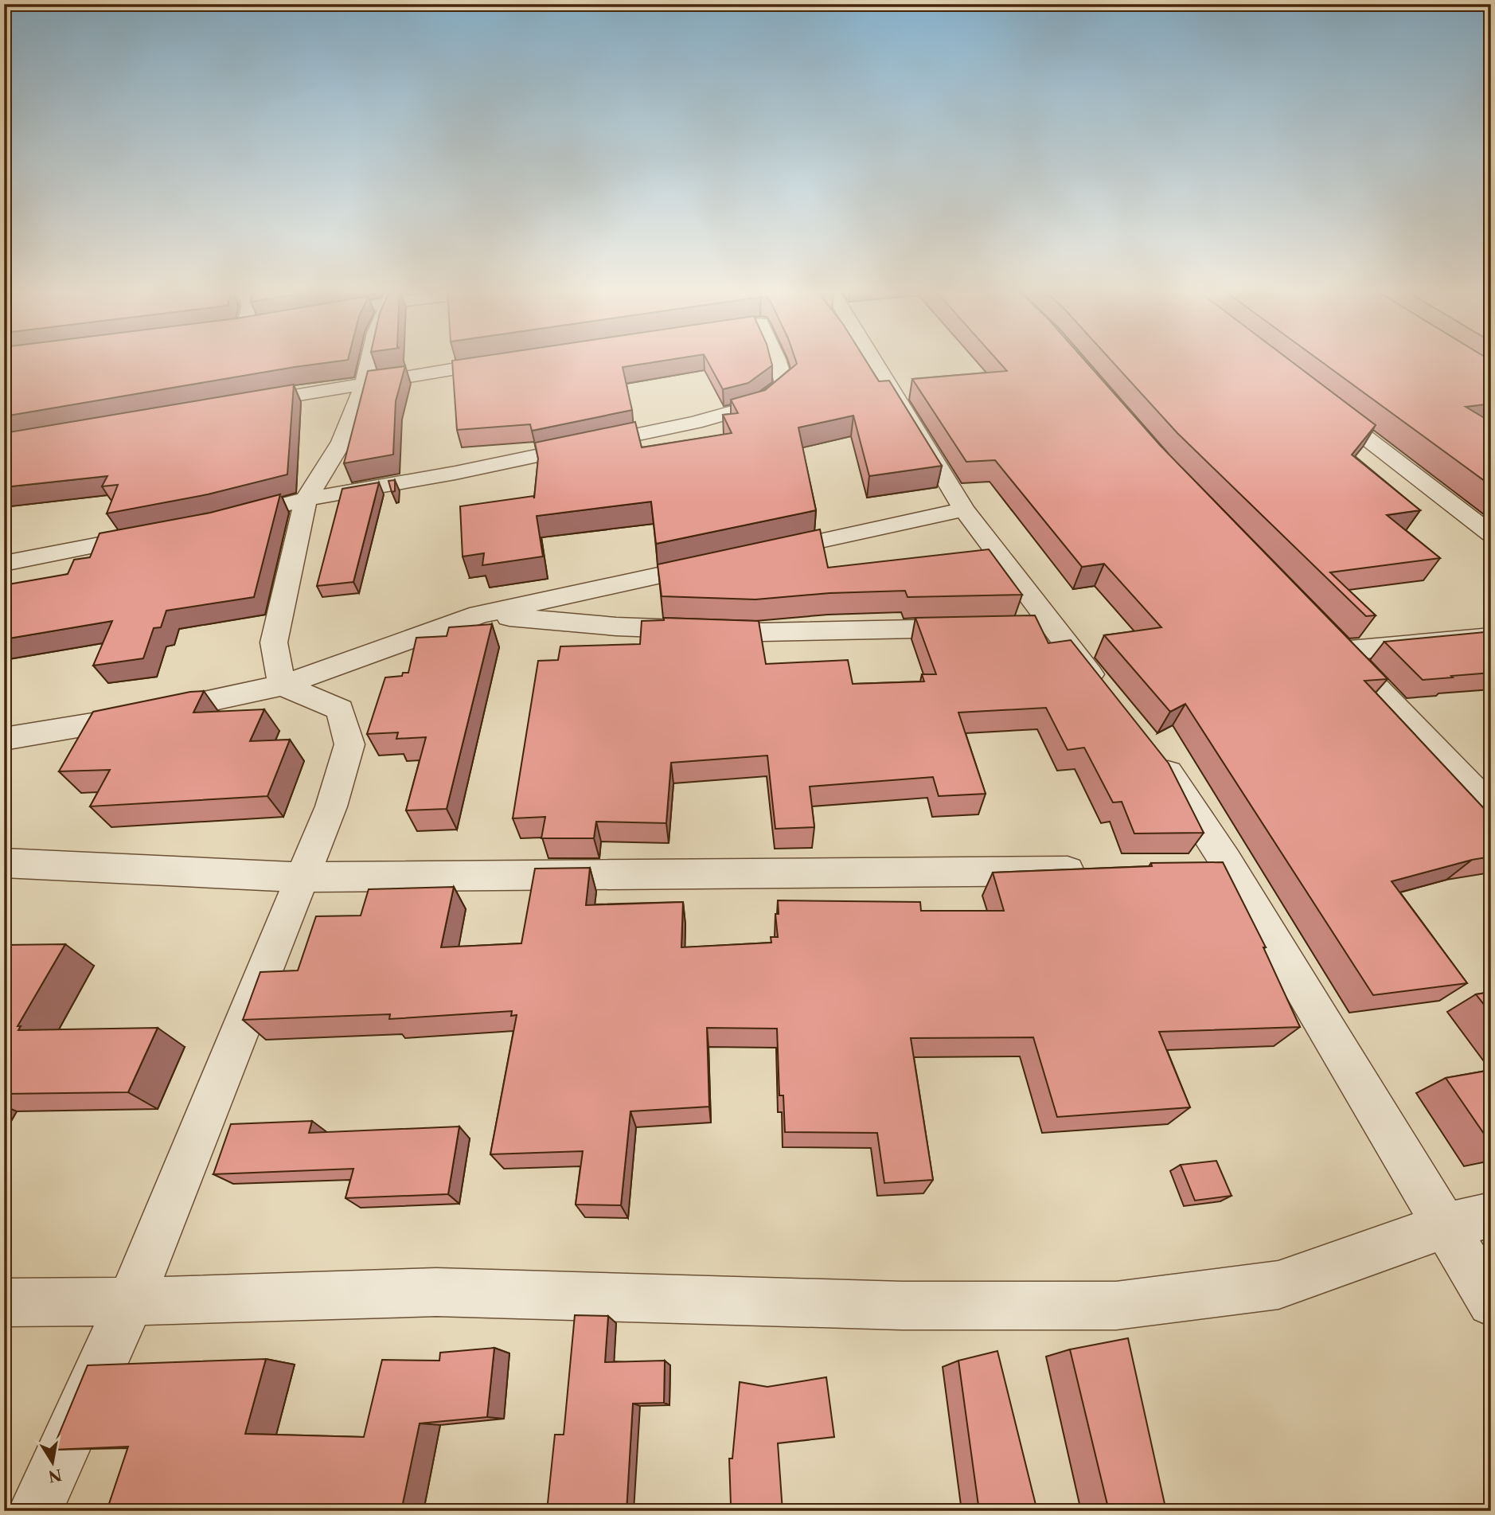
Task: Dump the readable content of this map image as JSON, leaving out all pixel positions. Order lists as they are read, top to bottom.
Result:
{
  "north": "bottom"
}
